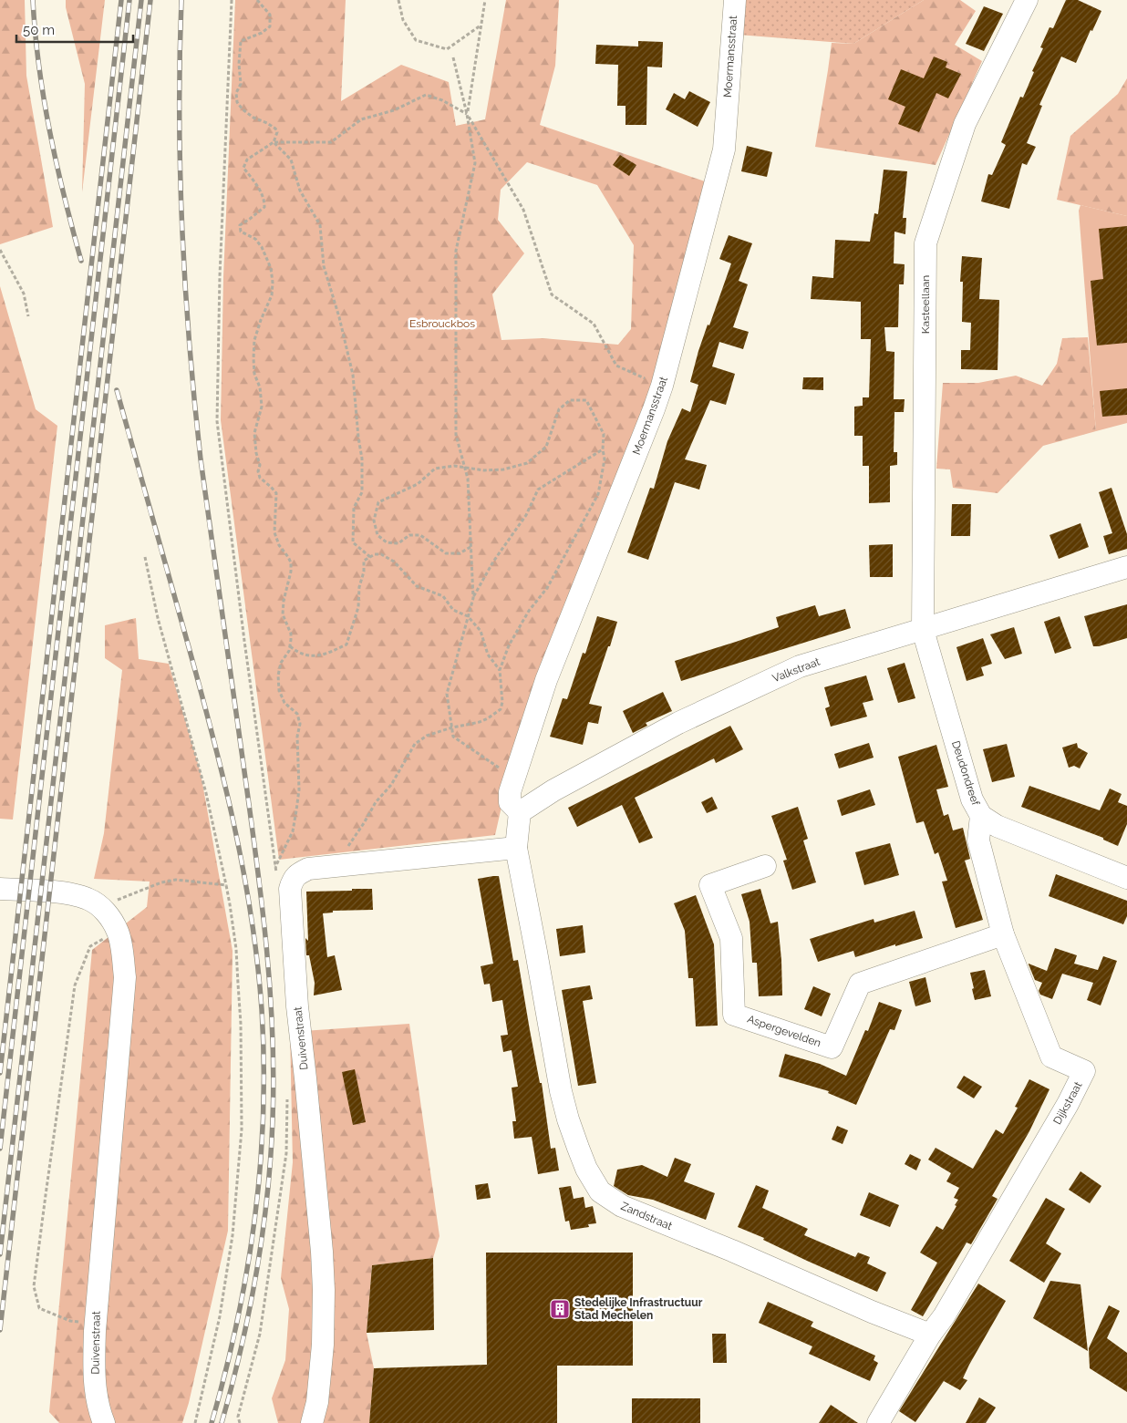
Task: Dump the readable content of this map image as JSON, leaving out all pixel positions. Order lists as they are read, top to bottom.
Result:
{
  "streets": {
    "street": [
      "Moermansstraat",
      "Kasteellaan",
      "Valkstraat",
      "Deudondreef",
      "Aspergevelden",
      "Duivenstraat",
      "Dijkstraat",
      "Zandstraat"
    ]
  },
  "crossings": [
    ["Moermansstraat", "Valkstraat"],
    ["Kasteellaan", "Valkstraat"],
    ["Kasteellaan", "Deudondreef"],
    ["Valkstraat", "Deudondreef"],
    ["Deudondreef", "Dijkstraat"],
    ["Aspergevelden", "Dijkstraat"],
    ["Duivenstraat", "Zandstraat"],
    ["Dijkstraat", "Zandstraat"]
  ],
  "parks": ["Esbrouckbos"],
  "places": {
    "building": ["Stedelijke Infrastructuur Stad Mechelen"]
  },
  "scale_bar": "50 m"
}
